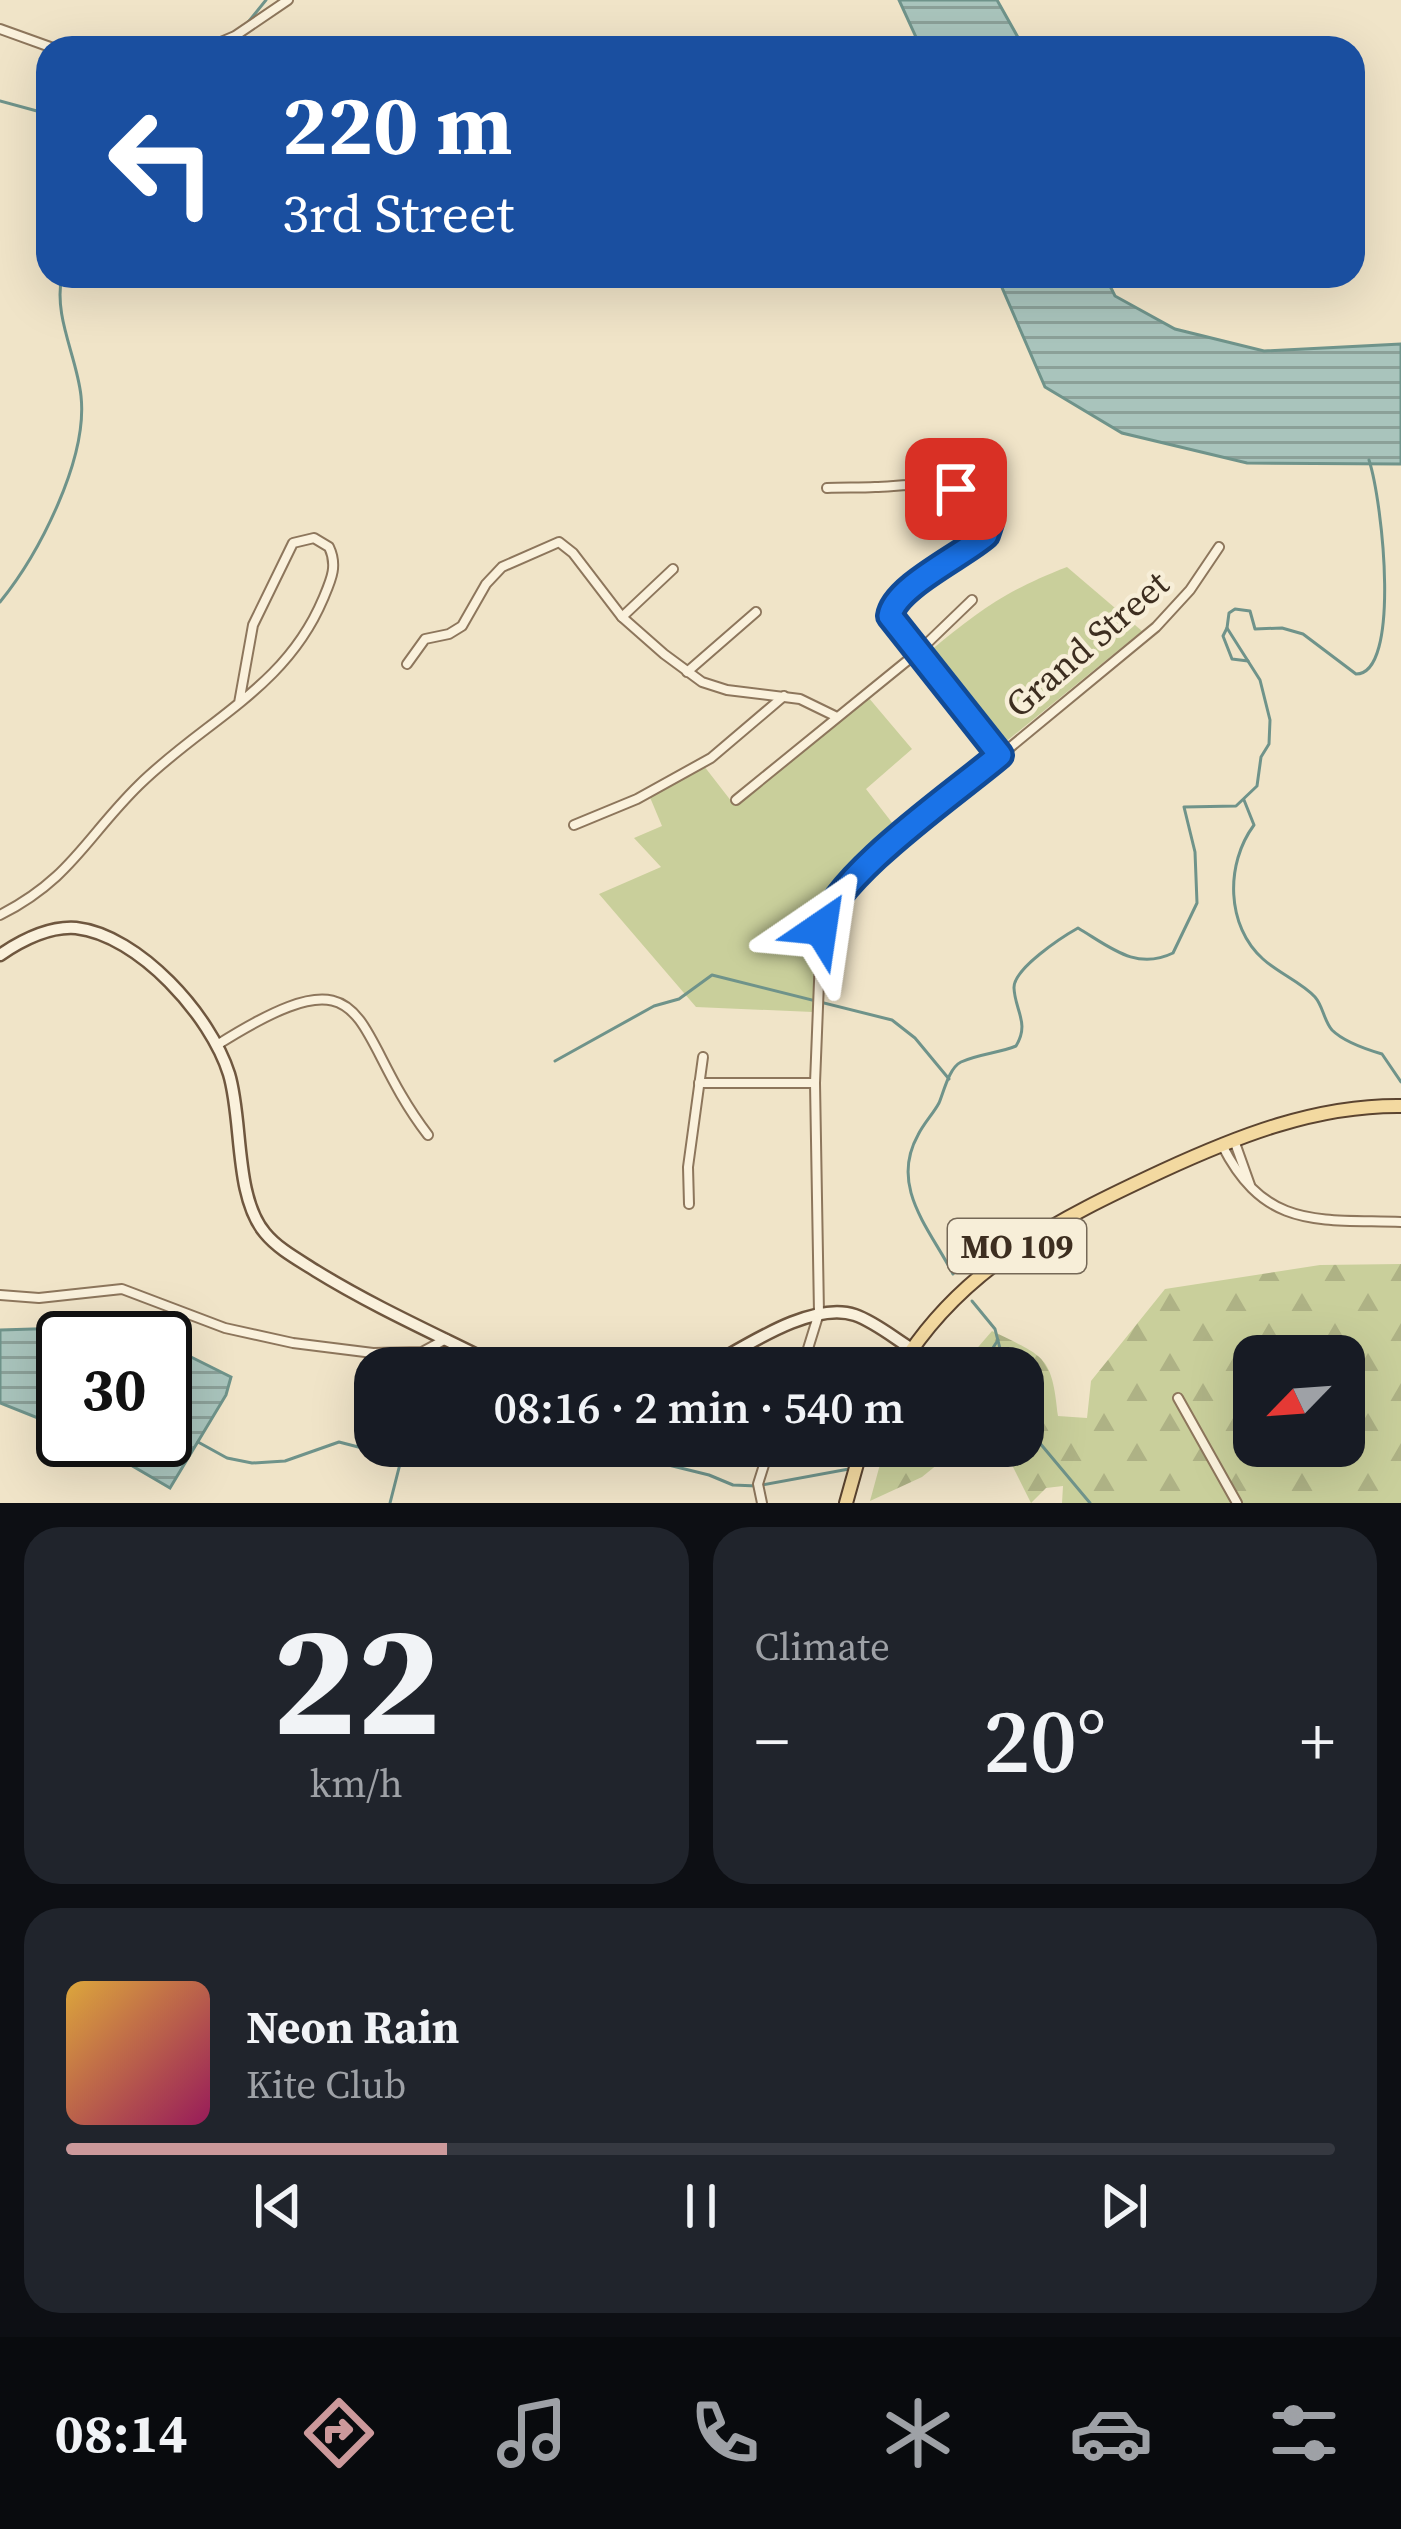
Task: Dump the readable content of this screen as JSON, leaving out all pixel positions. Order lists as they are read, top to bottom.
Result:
{
  "streets": {
    "main road": ["MO 109"],
    "street": ["Grand Street"]
  },
  "north": "bottom left",
  "page": {
    "turn": ["220 m", "3rd Street"],
    "limit": "30",
    "trip": "08:16 · 2 min · 540 m",
    "tile": [
      ["22", "km/h"],
      "Climate"
    ],
    "heat": ["−", "20°", "+"],
    "song": ["Neon Rain", "Kite Club"],
    "tabs": "08:14"
  }
}
